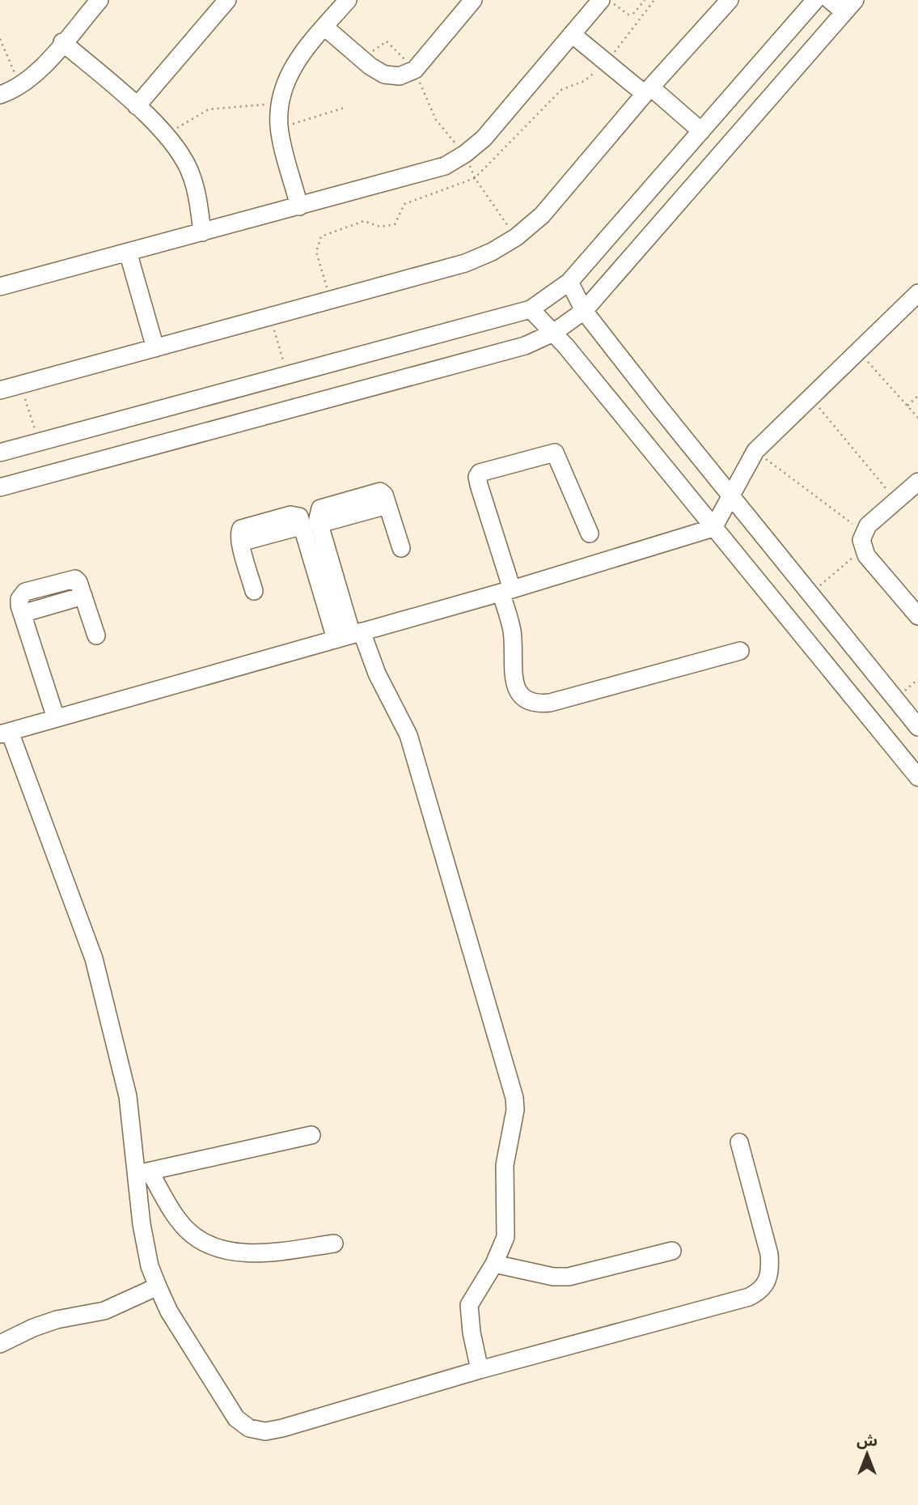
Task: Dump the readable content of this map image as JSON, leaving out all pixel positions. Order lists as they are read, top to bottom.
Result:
{
  "north": "top"
}
